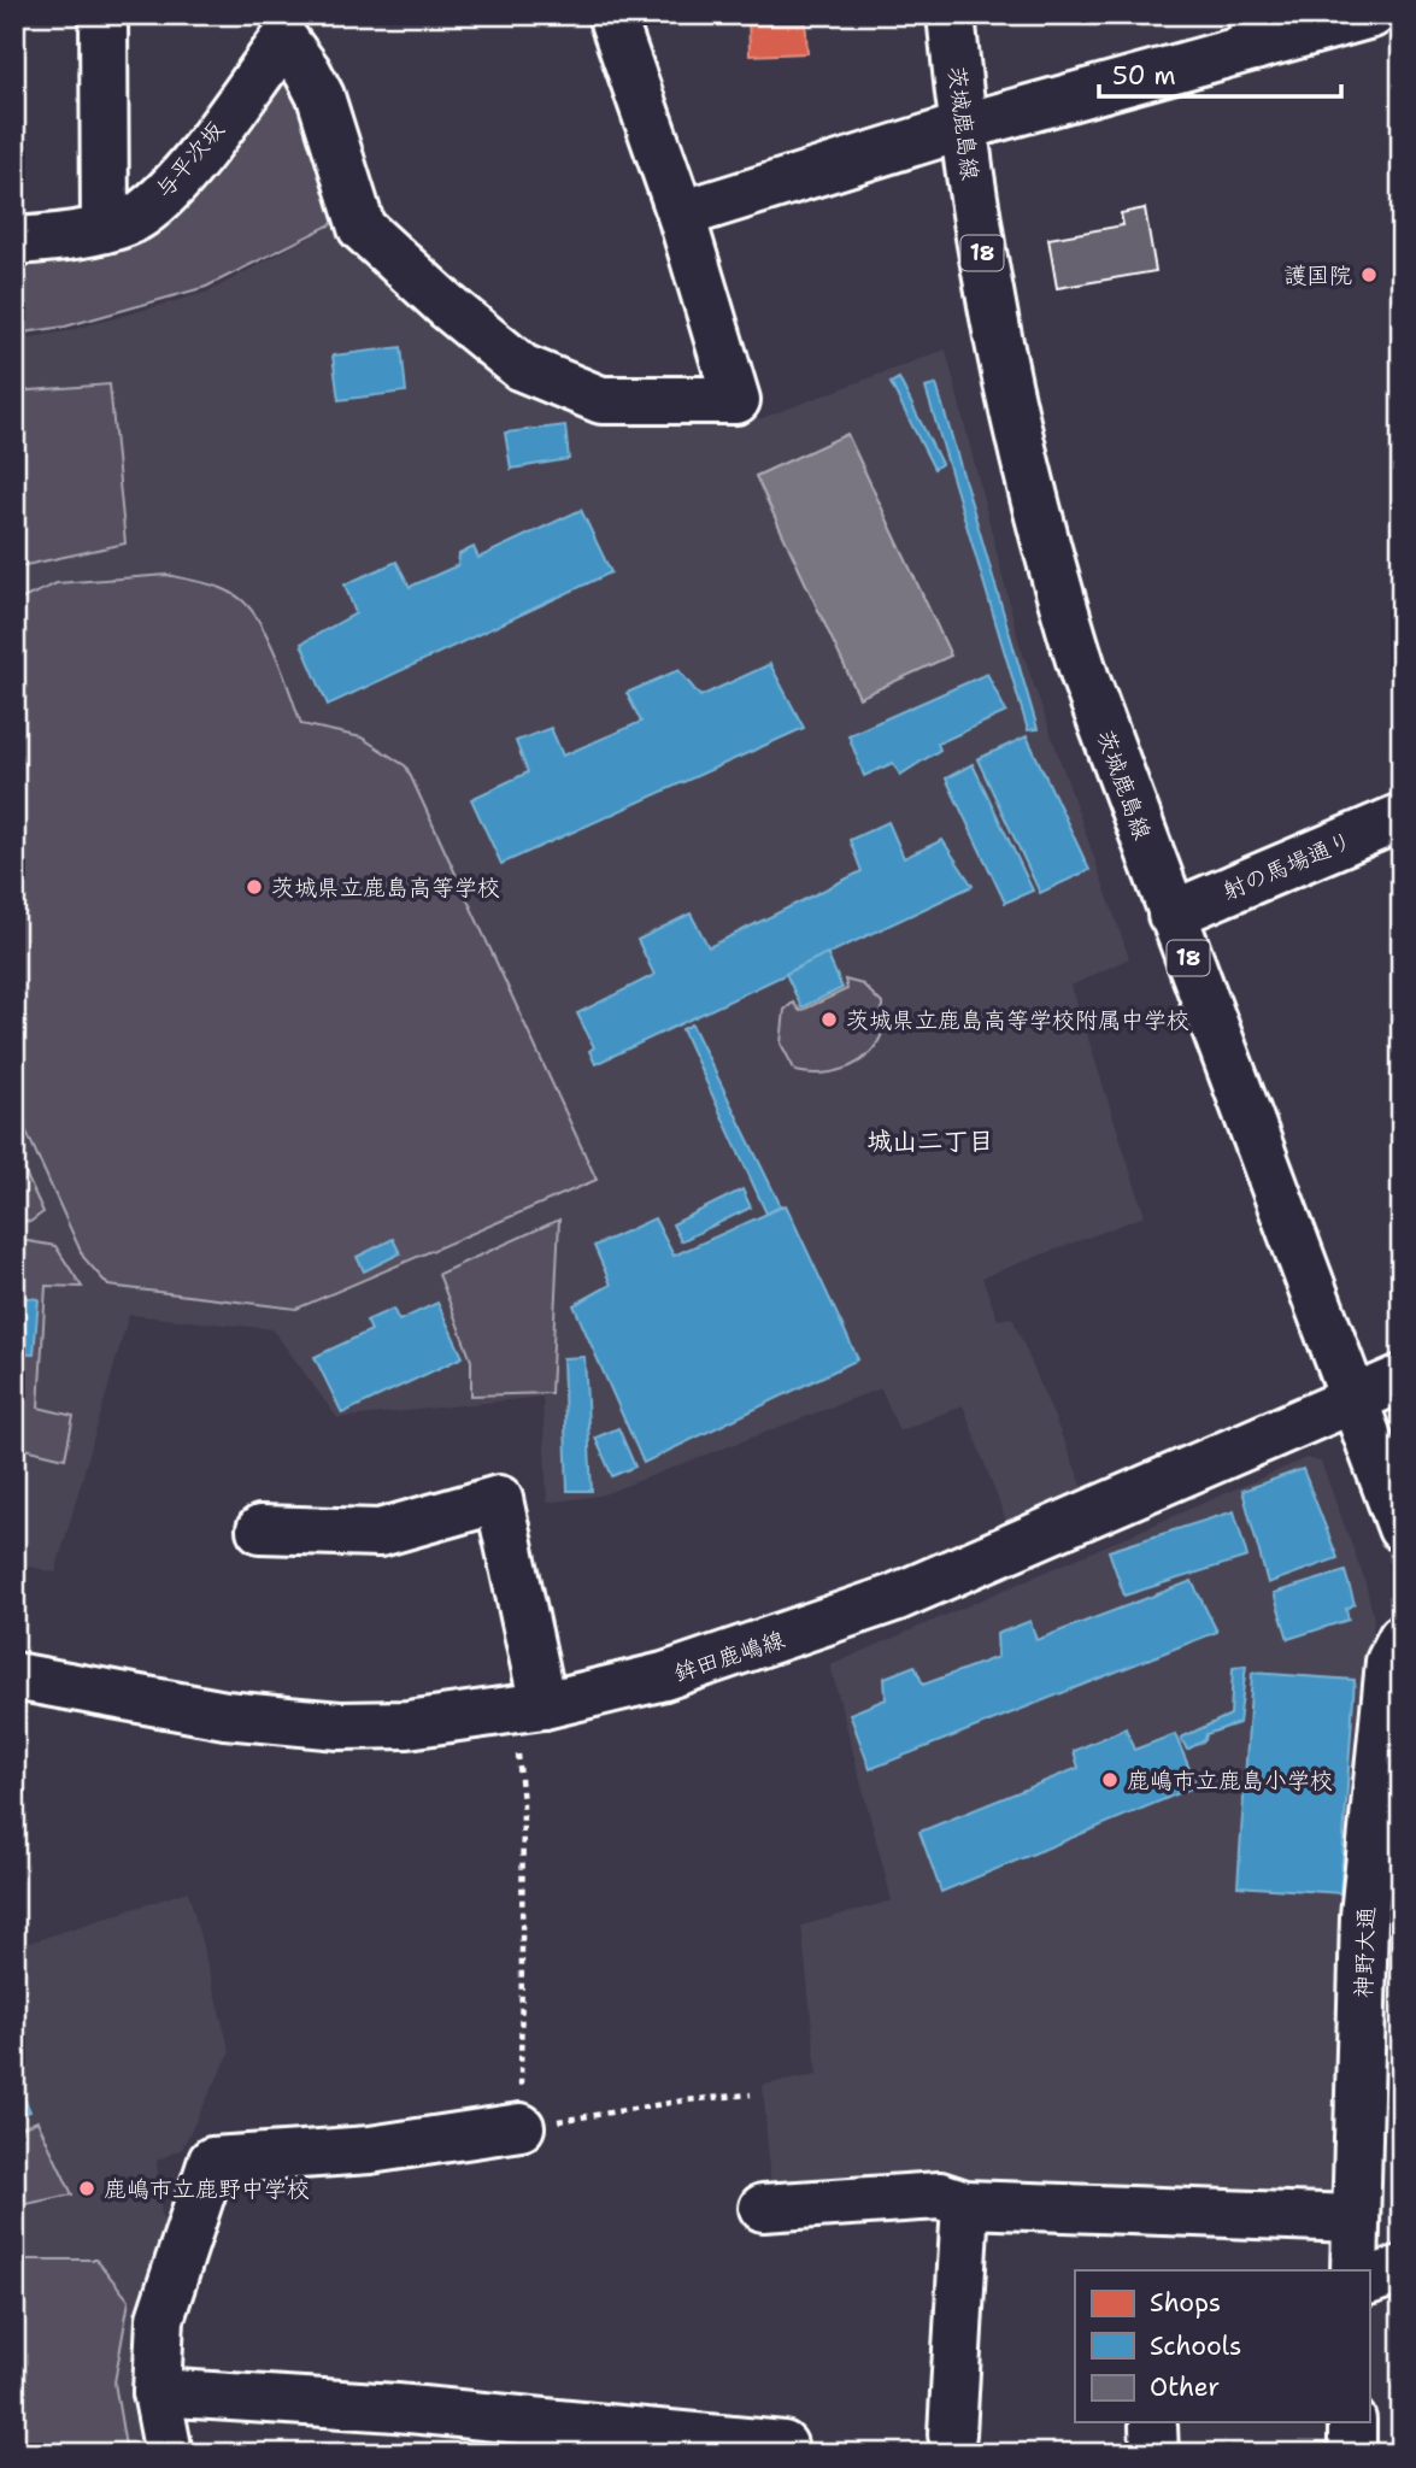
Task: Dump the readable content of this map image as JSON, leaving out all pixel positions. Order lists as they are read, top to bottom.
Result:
{
  "streets": {
    "main road": [
      "茨城鹿島線",
      "与平次坂",
      "18",
      "射の馬場通り",
      "鉾田鹿嶋線",
      "神野大通"
    ]
  },
  "crossings": [
    ["茨城鹿島線", "射の馬場通り"],
    ["茨城鹿島線", "鉾田鹿嶋線"]
  ],
  "districts": ["城山二丁目"],
  "places": [
    "護国院",
    "茨城県立鹿島高等学校",
    "茨城県立鹿島高等学校附属中学校",
    "鹿嶋市立鹿島小学校",
    "鹿嶋市立鹿野中学校"
  ],
  "legend": ["Shops", "Schools", "Other"],
  "scale_bar": "50 m"
}
